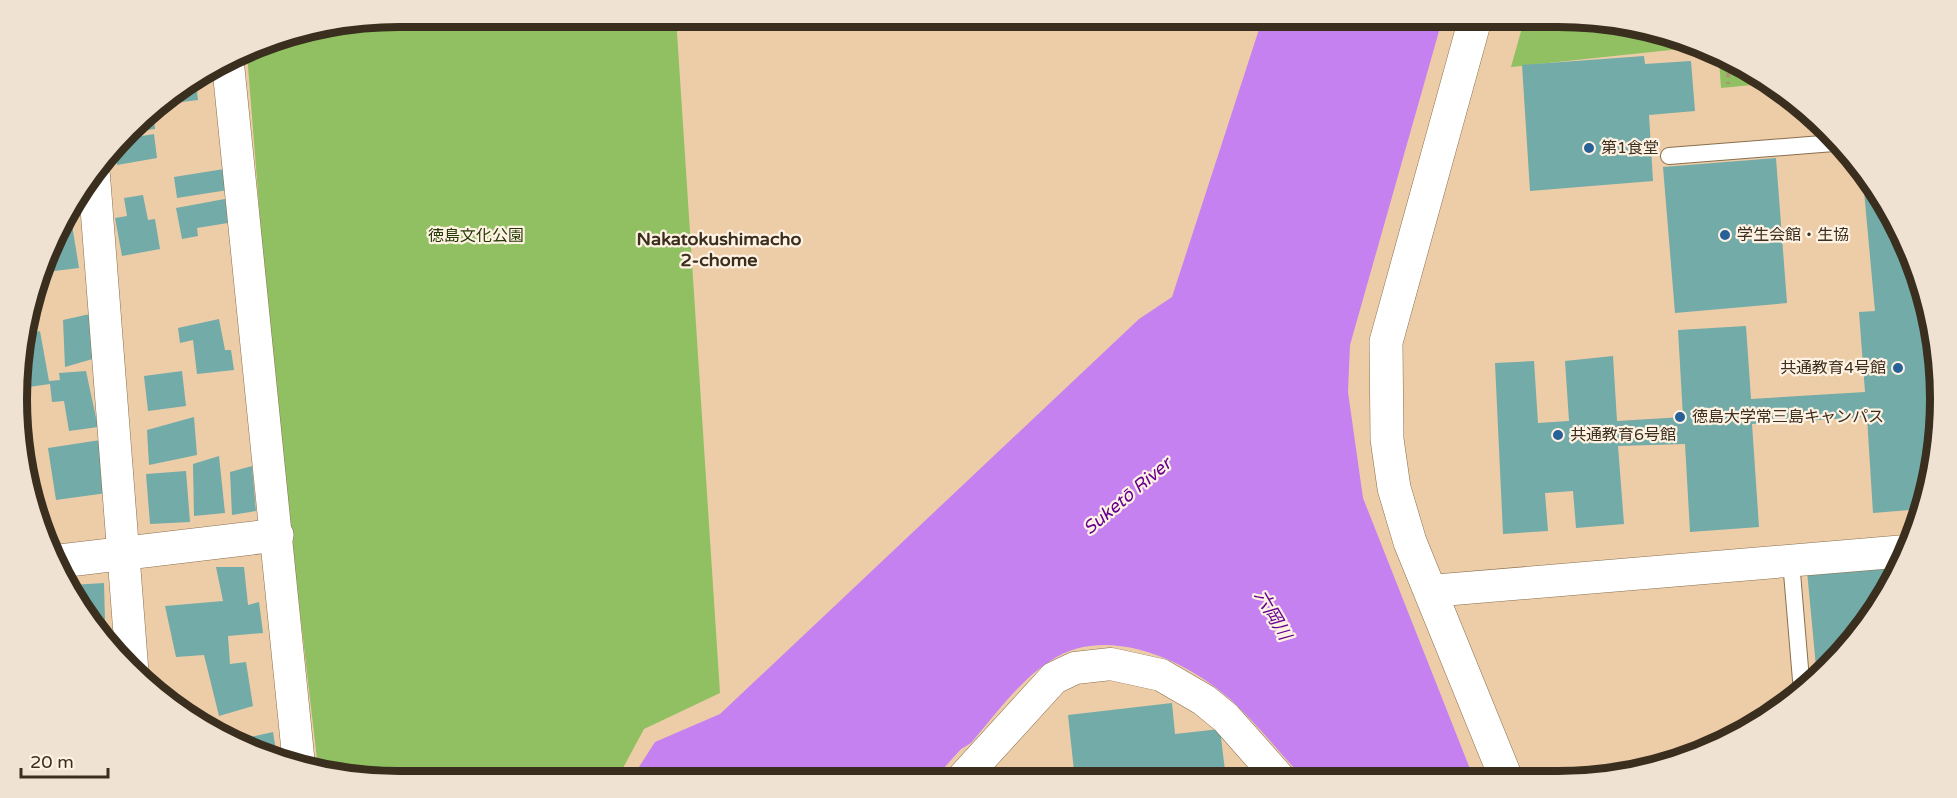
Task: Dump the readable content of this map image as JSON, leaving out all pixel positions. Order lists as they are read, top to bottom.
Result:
{
  "districts": ["Nakatokushimacho 2-chome"],
  "water": ["Suketō River", "六岡川"],
  "parks": ["徳島文化公園"],
  "places": [
    "第1食堂",
    "学生会館・生協",
    "共通教育4号館",
    "徳島大学常三島キャンパス",
    "共通教育6号館"
  ],
  "scale_bar": "20 m"
}
